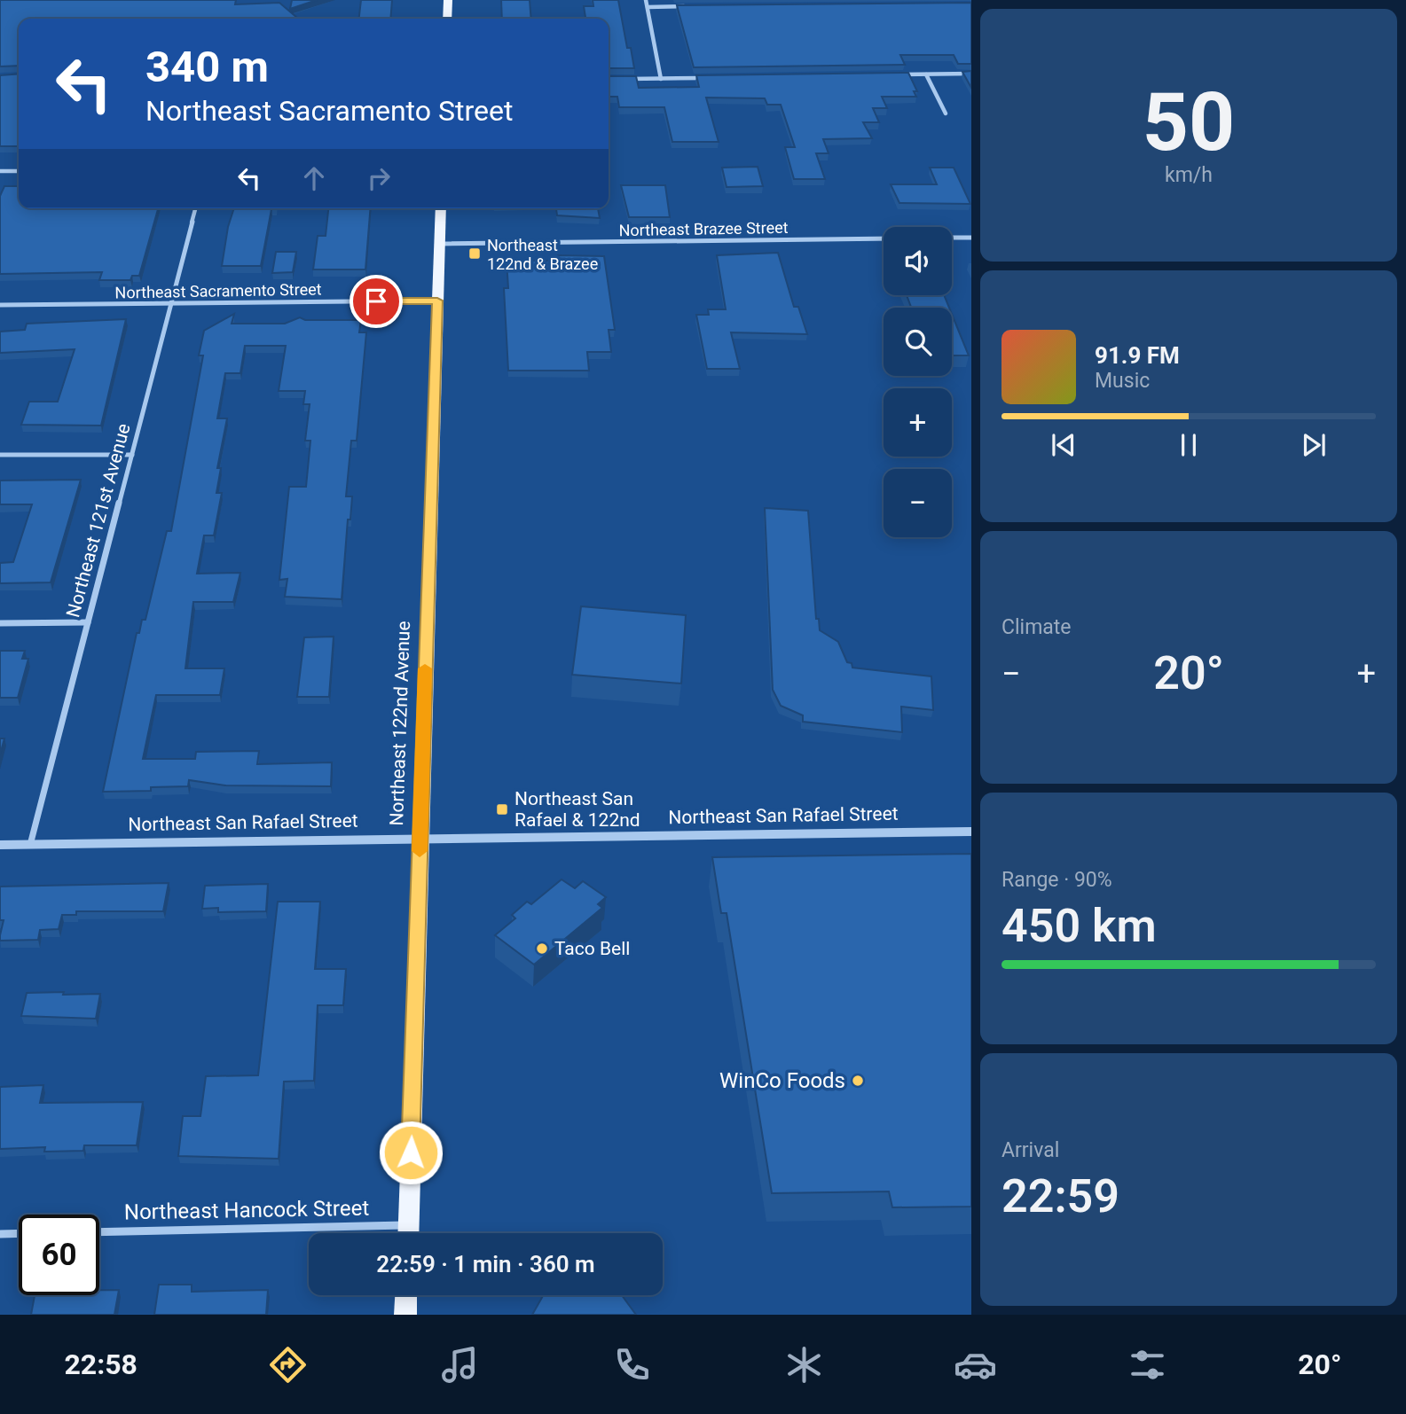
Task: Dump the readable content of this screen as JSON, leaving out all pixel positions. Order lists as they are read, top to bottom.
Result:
{
  "streets": {
    "main road": ["Northeast 122nd Avenue"],
    "street": [
      "Northeast Brazee Street",
      "Northeast Sacramento Street",
      "Northeast 121st Avenue",
      "Northeast San Rafael Street",
      "Northeast Hancock Street"
    ]
  },
  "crossings": [
    ["Northeast Brazee Street", "Northeast 122nd Avenue"],
    ["Northeast Sacramento Street", "Northeast 121st Avenue"],
    ["Northeast Sacramento Street", "Northeast 122nd Avenue"],
    ["Northeast 121st Avenue", "Northeast San Rafael Street"],
    ["Northeast 122nd Avenue", "Northeast San Rafael Street"]
  ],
  "places": {
    "transit": ["Northeast 122nd & Brazee", "Northeast San Rafael & 122nd"],
    "other": ["Taco Bell", "WinCo Foods"]
  },
  "page": {
    "tile": [
      ["50", "km/h"],
      "Climate",
      ["Range · 90%", "450 km"],
      ["Arrival", "22:59"]
    ],
    "turn": ["340 m", "Northeast Sacramento Street"],
    "map_buttons": ["+", "−"],
    "song": ["91.9 FM", "Music"],
    "heat": ["−", "20°", "+"],
    "limit": "60",
    "trip": "22:59 · 1 min · 360 m",
    "tabs": ["22:58", "20°"]
  }
}
